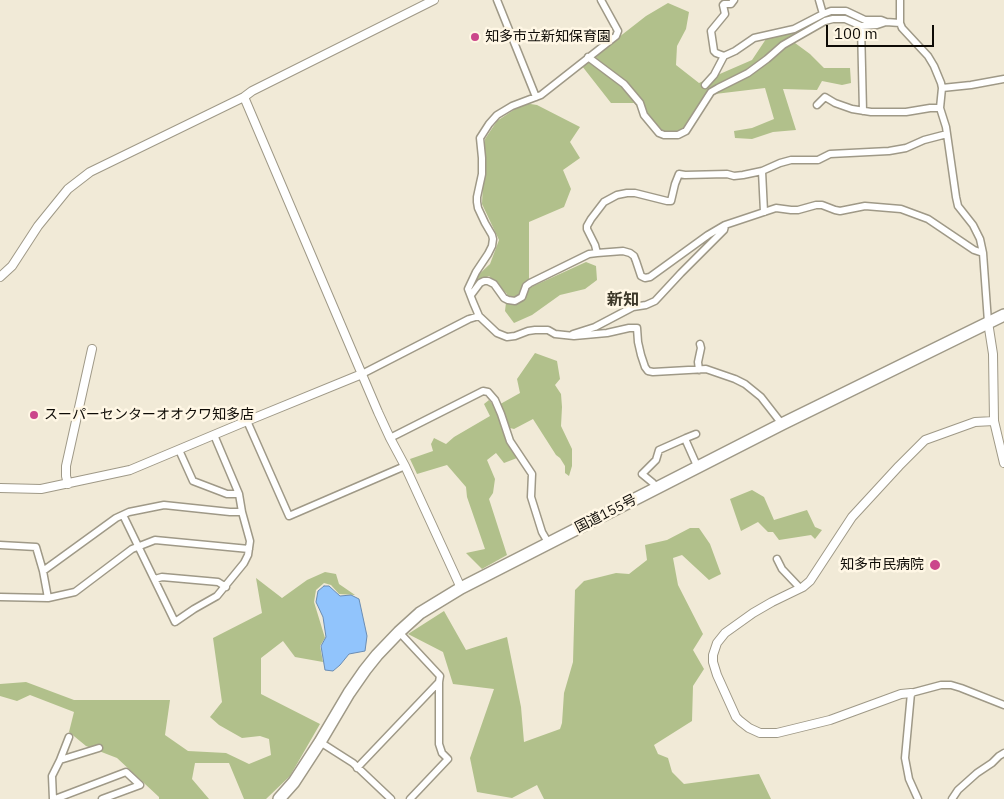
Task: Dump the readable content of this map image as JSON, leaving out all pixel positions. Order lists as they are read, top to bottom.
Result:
{
  "streets": {
    "highway": ["国道155号"]
  },
  "districts": ["新知"],
  "places": ["知多市立新知保育園", "スーパーセンターオオクワ知多店", "知多市民病院"],
  "scale_bar": "100 m"
}
